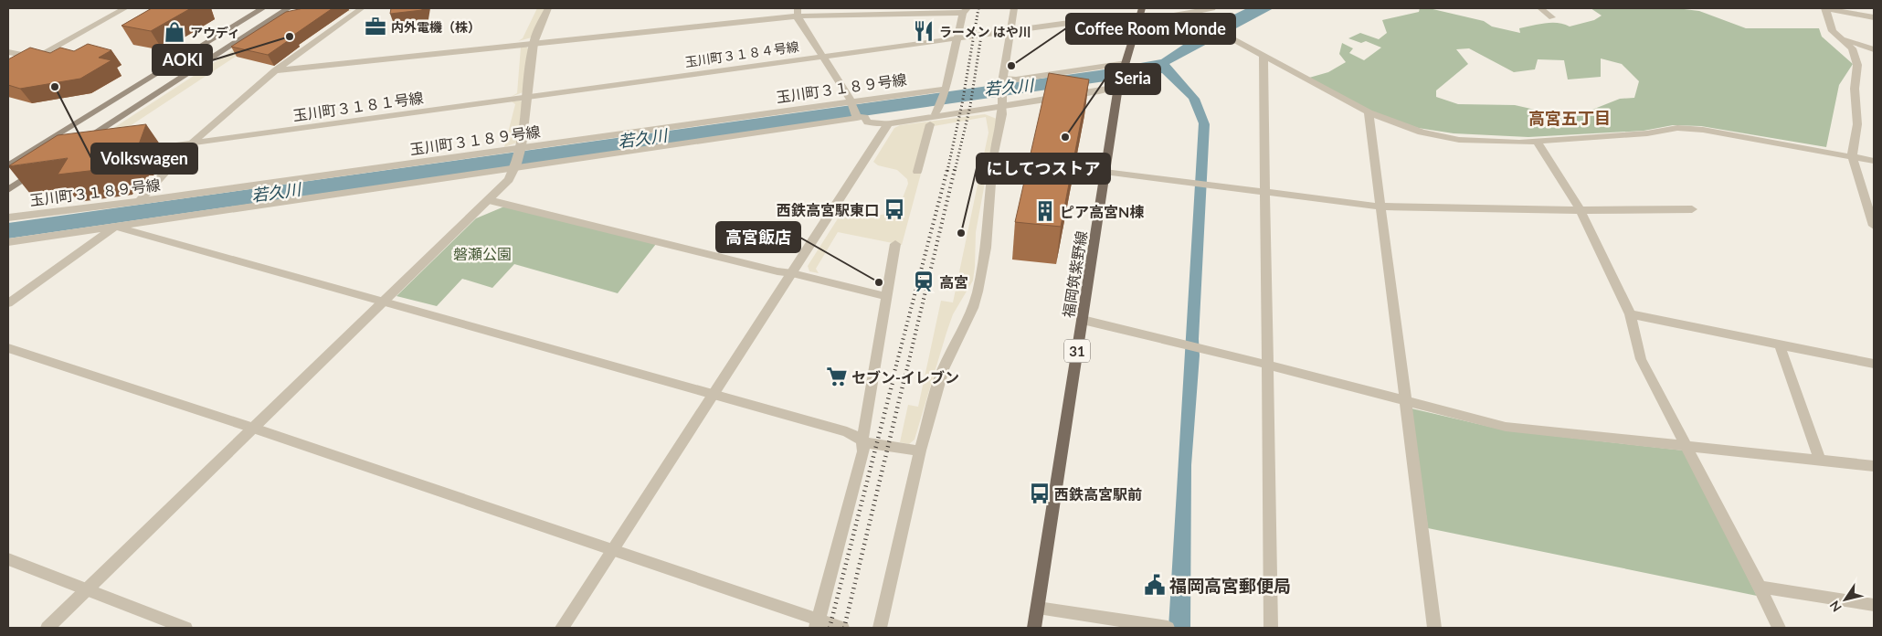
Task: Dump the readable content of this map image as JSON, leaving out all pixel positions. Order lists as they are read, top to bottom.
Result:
{
  "streets": {
    "main road": ["福岡筑紫野線", "31"],
    "street": ["玉川町３１８４号線", "玉川町３１８９号線", "玉川町３１８１号線"]
  },
  "crossings": [
    ["玉川町３１８４号線", "玉川町３１８１号線"],
    ["玉川町３１８４号線", "福岡筑紫野線"]
  ],
  "districts": ["高宮五丁目"],
  "water": ["若久川"],
  "parks": ["磐瀬公園"],
  "places": {
    "office": ["内外電機（株）"],
    "restaurant": ["ラーメン はや川"],
    "shop": ["アウディ"],
    "other": [
      "AOKI",
      "Coffee Room Monde",
      "Volkswagen",
      "Seria",
      "にしてつストア",
      "高宮飯店"
    ],
    "bus stop": ["西鉄高宮駅東口", "西鉄高宮駅前"],
    "building": ["ピア高宮N棟"],
    "station": ["高宮"],
    "supermarket": ["セブン-イレブン"],
    "public building": ["福岡高宮郵便局"]
  },
  "north": "bottom left"
}
